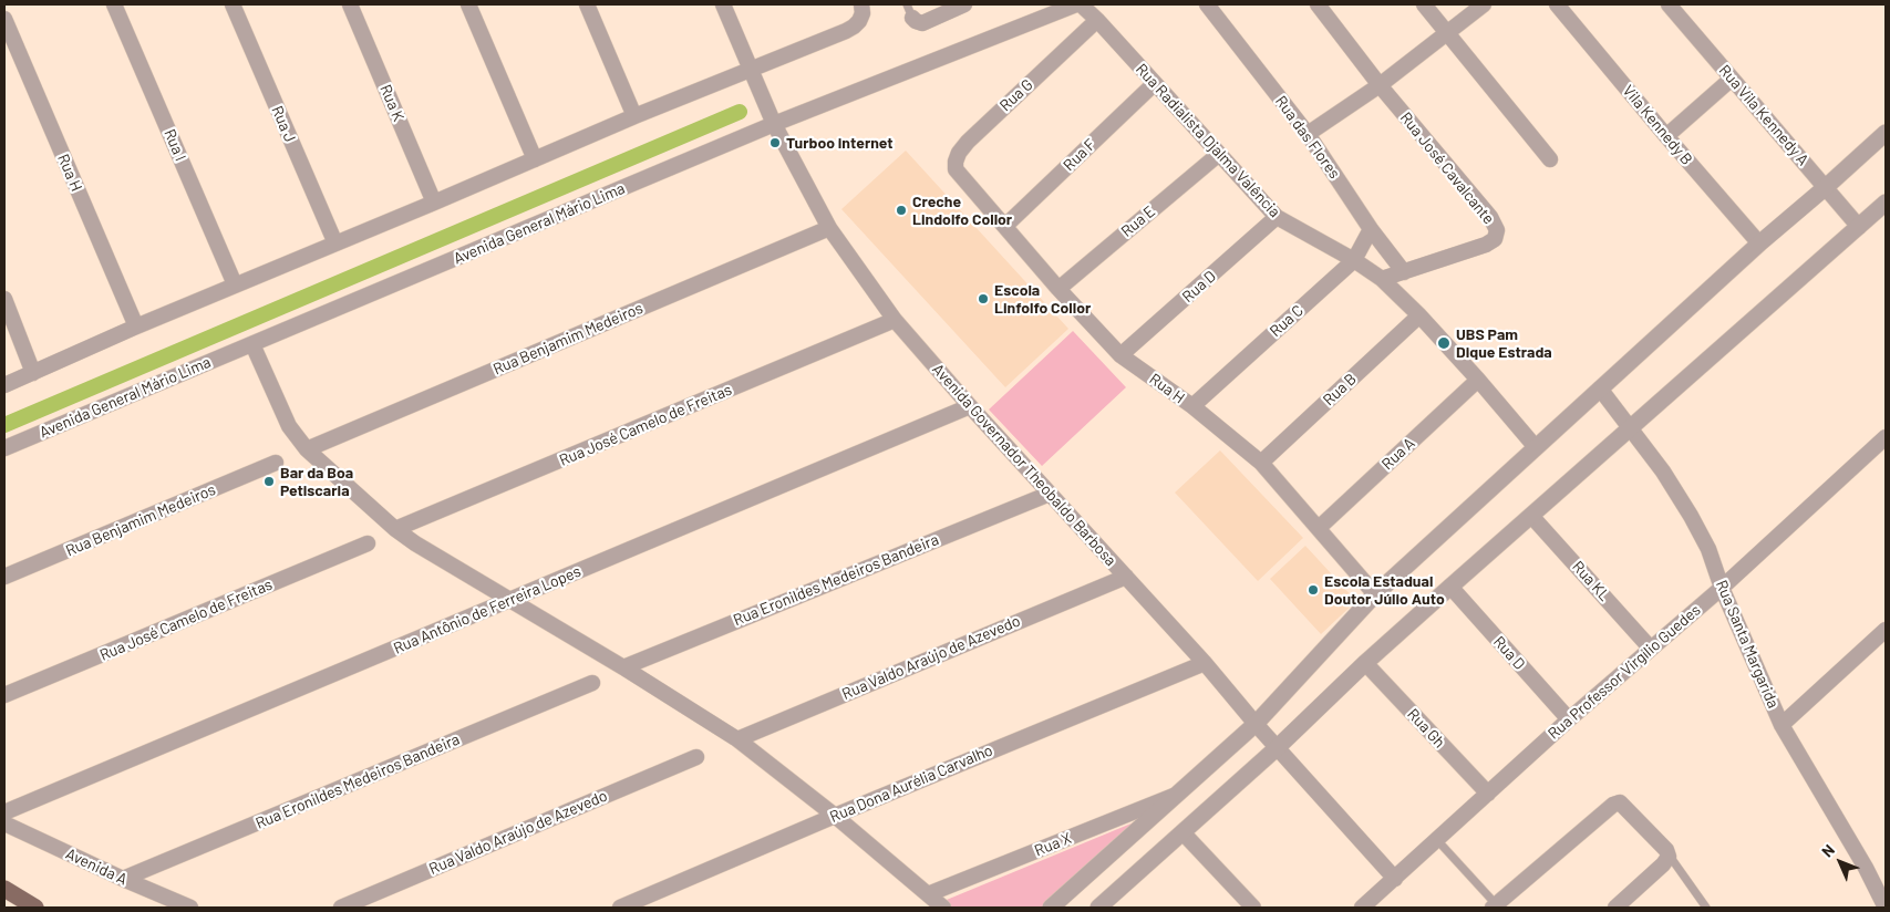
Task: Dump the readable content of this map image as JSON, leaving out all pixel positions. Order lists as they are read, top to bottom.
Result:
{
  "streets": {
    "street": [
      "Rua G",
      "Rua K",
      "Rua Vila Kennedy A",
      "Rua J",
      "Vila Kennedy B",
      "Rua das Flores",
      "Rua Radialista Djalma Valência",
      "Rua I",
      "Rua F",
      "Rua José Cavalcante",
      "Rua H",
      "Rua E",
      "Avenida General Mário Lima",
      "Rua D",
      "Rua C",
      "Rua Benjamim Medeiros",
      "Rua B",
      "Rua José Camelo de Freitas",
      "Rua A",
      "Avenida Governador Theobaldo Barbosa",
      "Rua Eronildes Medeiros Bandeira",
      "Rua KL",
      "Rua Antônio de Ferreira Lopes",
      "Rua Santa Margarida",
      "Rua Valdo Araújo de Azevedo",
      "Rua Professor Virgílio Guedes",
      "Rua Gh",
      "Rua Dona Aurélia Carvalho",
      "Rua X",
      "Avenida A"
    ]
  },
  "crossings": [
    ["Rua G", "Rua Radialista Djalma Valência"],
    ["Rua G", "Rua H"],
    ["Rua das Flores", "Rua José Cavalcante"],
    ["Rua das Flores", "Rua C"],
    ["Rua Radialista Djalma Valência", "Rua F"],
    ["Rua Radialista Djalma Valência", "Rua José Cavalcante"],
    ["Rua Radialista Djalma Valência", "Rua E"],
    ["Rua Radialista Djalma Valência", "Rua D"],
    ["Rua Radialista Djalma Valência", "Rua C"],
    ["Rua Radialista Djalma Valência", "Rua B"],
    ["Rua Radialista Djalma Valência", "Rua A"],
    ["Rua F", "Rua H"],
    ["Rua H", "Rua E"],
    ["Rua H", "Rua D"],
    ["Rua H", "Rua C"],
    ["Rua H", "Rua B"],
    ["Rua H", "Rua A"],
    ["Avenida General Mário Lima", "Avenida Governador Theobaldo Barbosa"],
    ["Rua D", "Rua Professor Virgílio Guedes"],
    ["Rua Benjamim Medeiros", "Avenida Governador Theobaldo Barbosa"],
    ["Rua José Camelo de Freitas", "Avenida Governador Theobaldo Barbosa"],
    ["Avenida Governador Theobaldo Barbosa", "Rua Eronildes Medeiros Bandeira"],
    ["Avenida Governador Theobaldo Barbosa", "Rua Antônio de Ferreira Lopes"],
    ["Avenida Governador Theobaldo Barbosa", "Rua Valdo Araújo de Azevedo"],
    ["Avenida Governador Theobaldo Barbosa", "Rua Professor Virgílio Guedes"],
    ["Avenida Governador Theobaldo Barbosa", "Rua Dona Aurélia Carvalho"],
    ["Rua Eronildes Medeiros Bandeira", "Avenida A"],
    ["Rua KL", "Rua Professor Virgílio Guedes"],
    ["Rua Santa Margarida", "Rua Professor Virgílio Guedes"],
    ["Rua Professor Virgílio Guedes", "Rua Gh"]
  ],
  "places": [
    "Turboo internet",
    "Creche Lindolfo Collor",
    "Escola Linfolfo Collor",
    "UBS Pam Dique Estrada",
    "Bar da Boa Petiscaria",
    "Escola Estadual Doutor Júlio Auto"
  ],
  "north": "top left"
}
